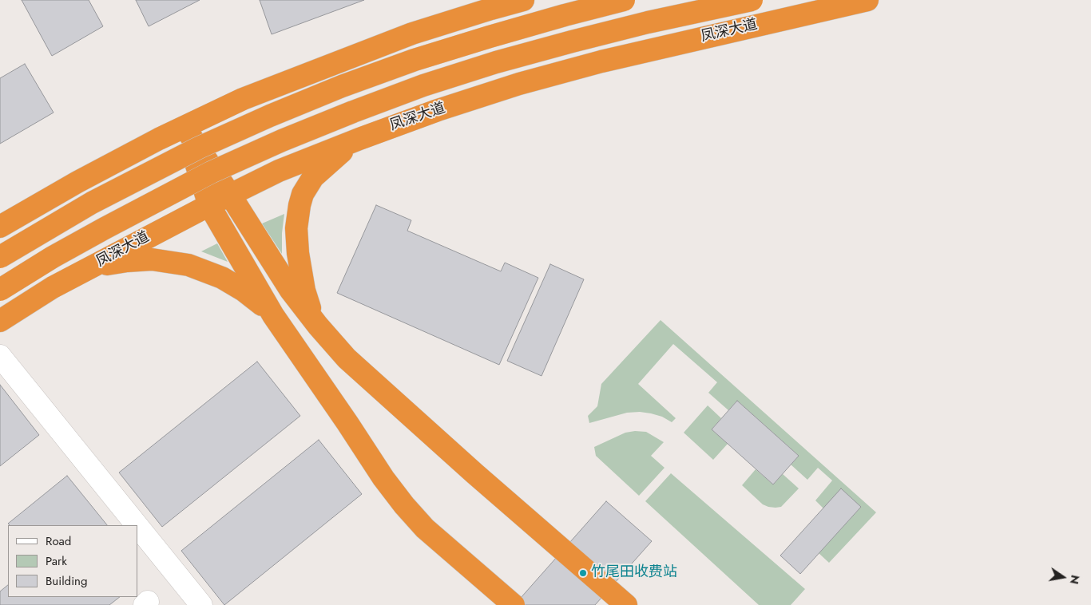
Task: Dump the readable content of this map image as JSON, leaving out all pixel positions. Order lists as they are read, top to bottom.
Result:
{
  "streets": {
    "highway": ["凤深大道"]
  },
  "places": ["竹尾田收费站"],
  "legend": ["Road", "Park", "Building"],
  "north": "right"
}
